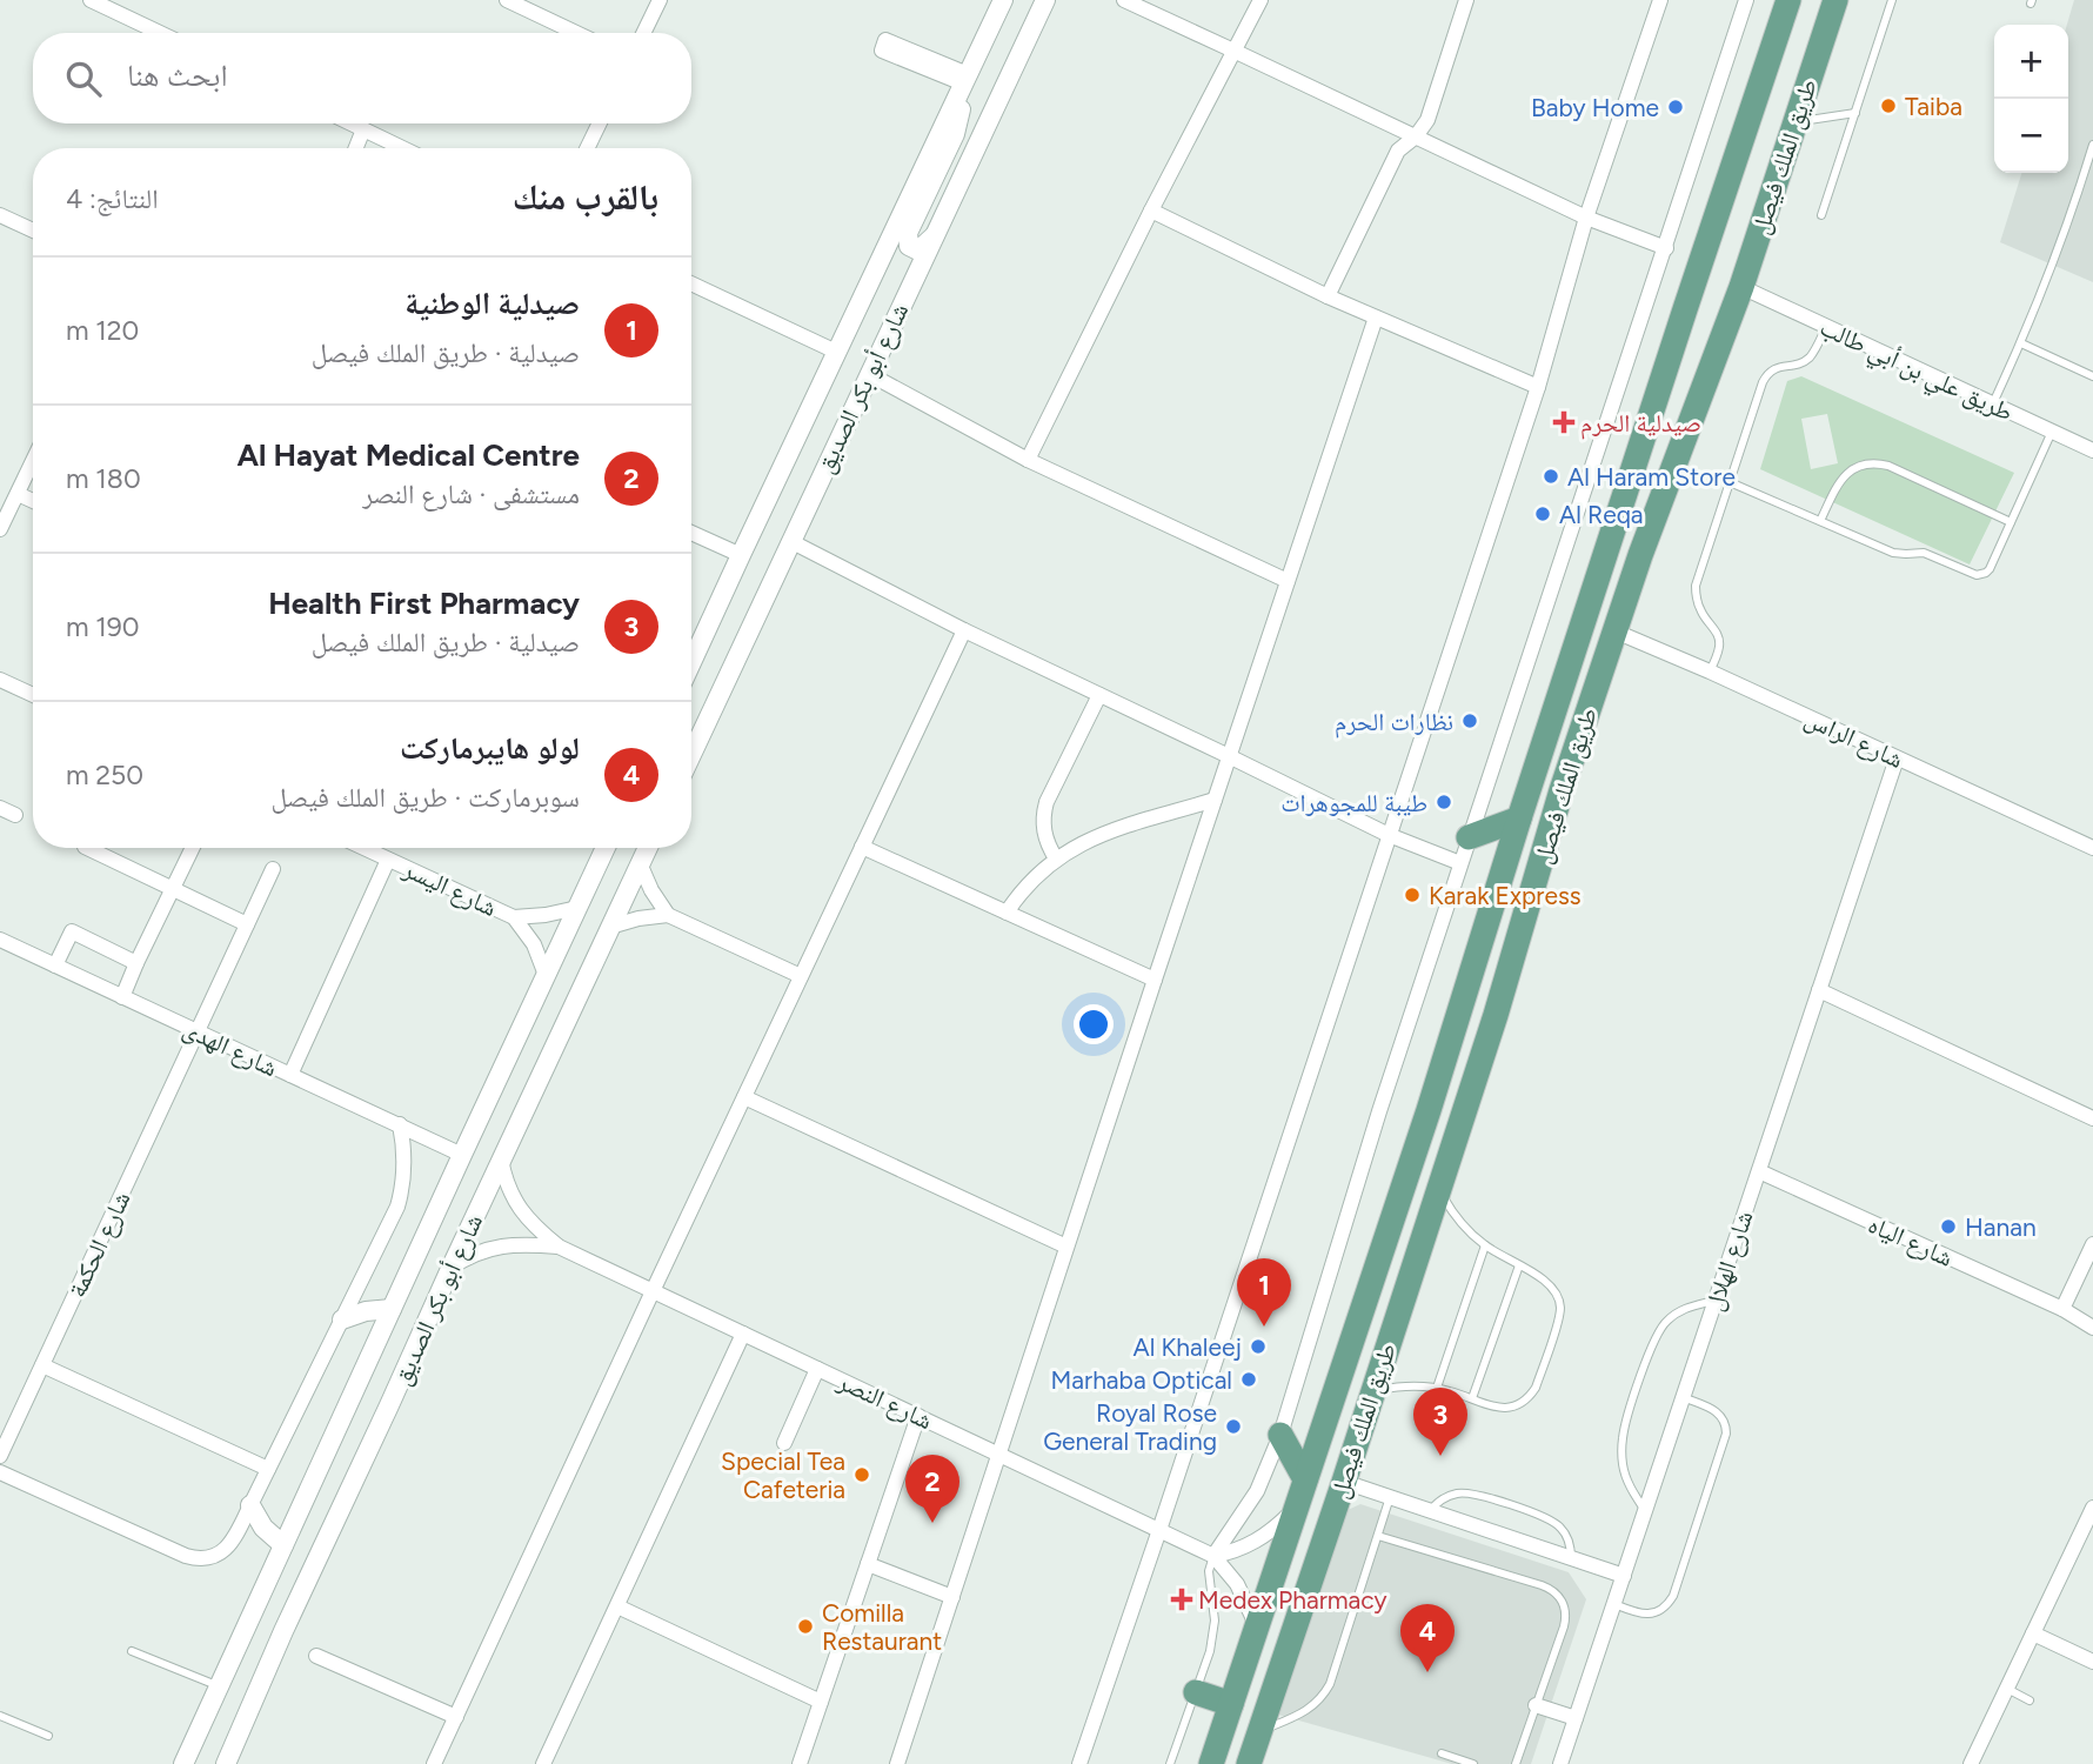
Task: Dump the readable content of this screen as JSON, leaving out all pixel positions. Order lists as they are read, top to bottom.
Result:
{
  "streets": {
    "main road": ["طريق الملك فيصل"],
    "street": [
      "طريق علي بن أبي طالب",
      "شارع أبو بكر الصديق",
      "شارع الراس",
      "شارع اليسر",
      "شارع الهدى",
      "شارع الياه",
      "شارع الحكمة",
      "شارع الهلال",
      "شارع النصر"
    ]
  },
  "crossings": [
    ["طريق الملك فيصل", "طريق علي بن أبي طالب"],
    ["طريق الملك فيصل", "شارع الراس"],
    ["طريق الملك فيصل", "شارع النصر"],
    ["شارع أبو بكر الصديق", "شارع اليسر"],
    ["شارع أبو بكر الصديق", "شارع الهدى"],
    ["شارع أبو بكر الصديق", "شارع النصر"],
    ["شارع الراس", "شارع الهلال"],
    ["شارع الهدى", "شارع الحكمة"],
    ["شارع الياه", "شارع الهلال"]
  ],
  "places": {
    "other": [
      "Taiba",
      "Baby Home",
      "Al Haram Store",
      "Al Reqa",
      "نظارات الحرم",
      "طيبة للمجوهرات",
      "Karak Express",
      "Hanan",
      "Al Khaleej",
      "Marhaba Optical",
      "Royal Rose General Trading",
      "Special Tea Cafeteria",
      "Comilla Restaurant"
    ],
    "health": ["صيدلية الحرم", "Medex Pharmacy"]
  },
  "page": {
    "map_buttons": ["+", "−"],
    "search": "ابحث هنا",
    "heading": ["بالقرب منك", "النتائج: 4"],
    "list": [
      {
        "mark": "1",
        "name": "صيدلية الوطنية",
        "note": "صيدلية · طريق الملك فيصل",
        "value": "120 m"
      },
      {
        "mark": "2",
        "name": "Al Hayat Medical Centre",
        "note": "مستشفى · شارع النصر",
        "value": "180 m"
      },
      {
        "mark": "3",
        "name": "Health First Pharmacy",
        "note": "صيدلية · طريق الملك فيصل",
        "value": "190 m"
      },
      {
        "mark": "4",
        "name": "لولو هايبرماركت",
        "note": "سوبرماركت · طريق الملك فيصل",
        "value": "250 m"
      }
    ],
    "pins": [
      "1",
      "3",
      "2",
      "4"
    ]
  }
}
